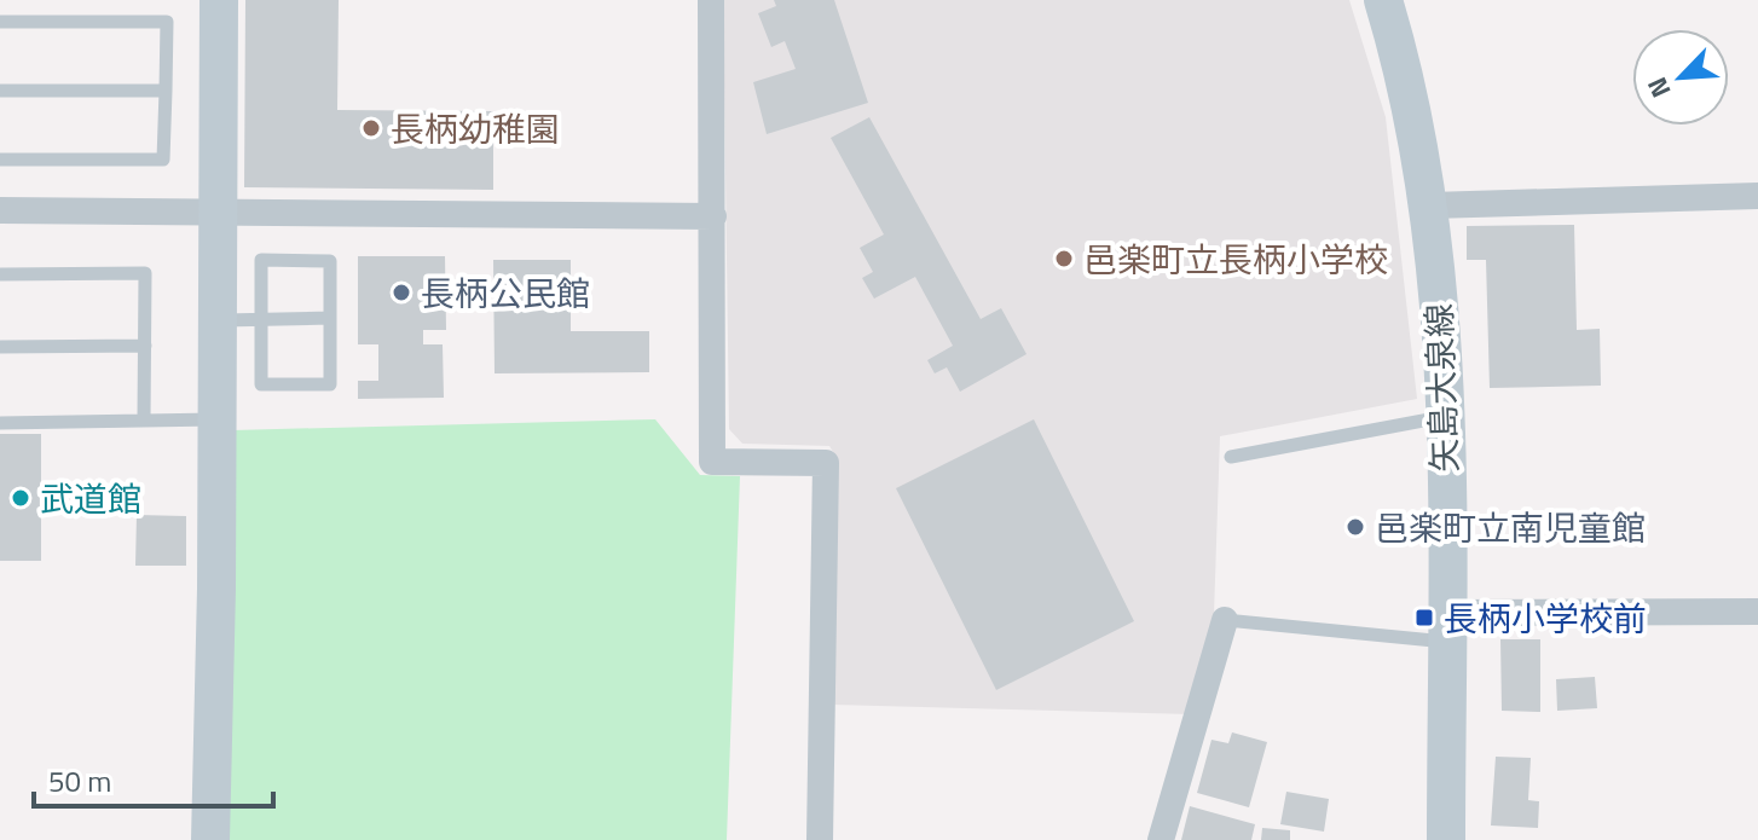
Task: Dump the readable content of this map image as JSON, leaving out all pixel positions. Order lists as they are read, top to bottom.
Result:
{
  "streets": {
    "street": ["矢島大泉線"]
  },
  "places": {
    "other": [
      "長柄幼稚園",
      "邑楽町立長柄小学校",
      "長柄公民館",
      "武道館",
      "邑楽町立南児童館"
    ],
    "transit": ["長柄小学校前"]
  },
  "scale_bar": "50 m",
  "north": "bottom left"
}
